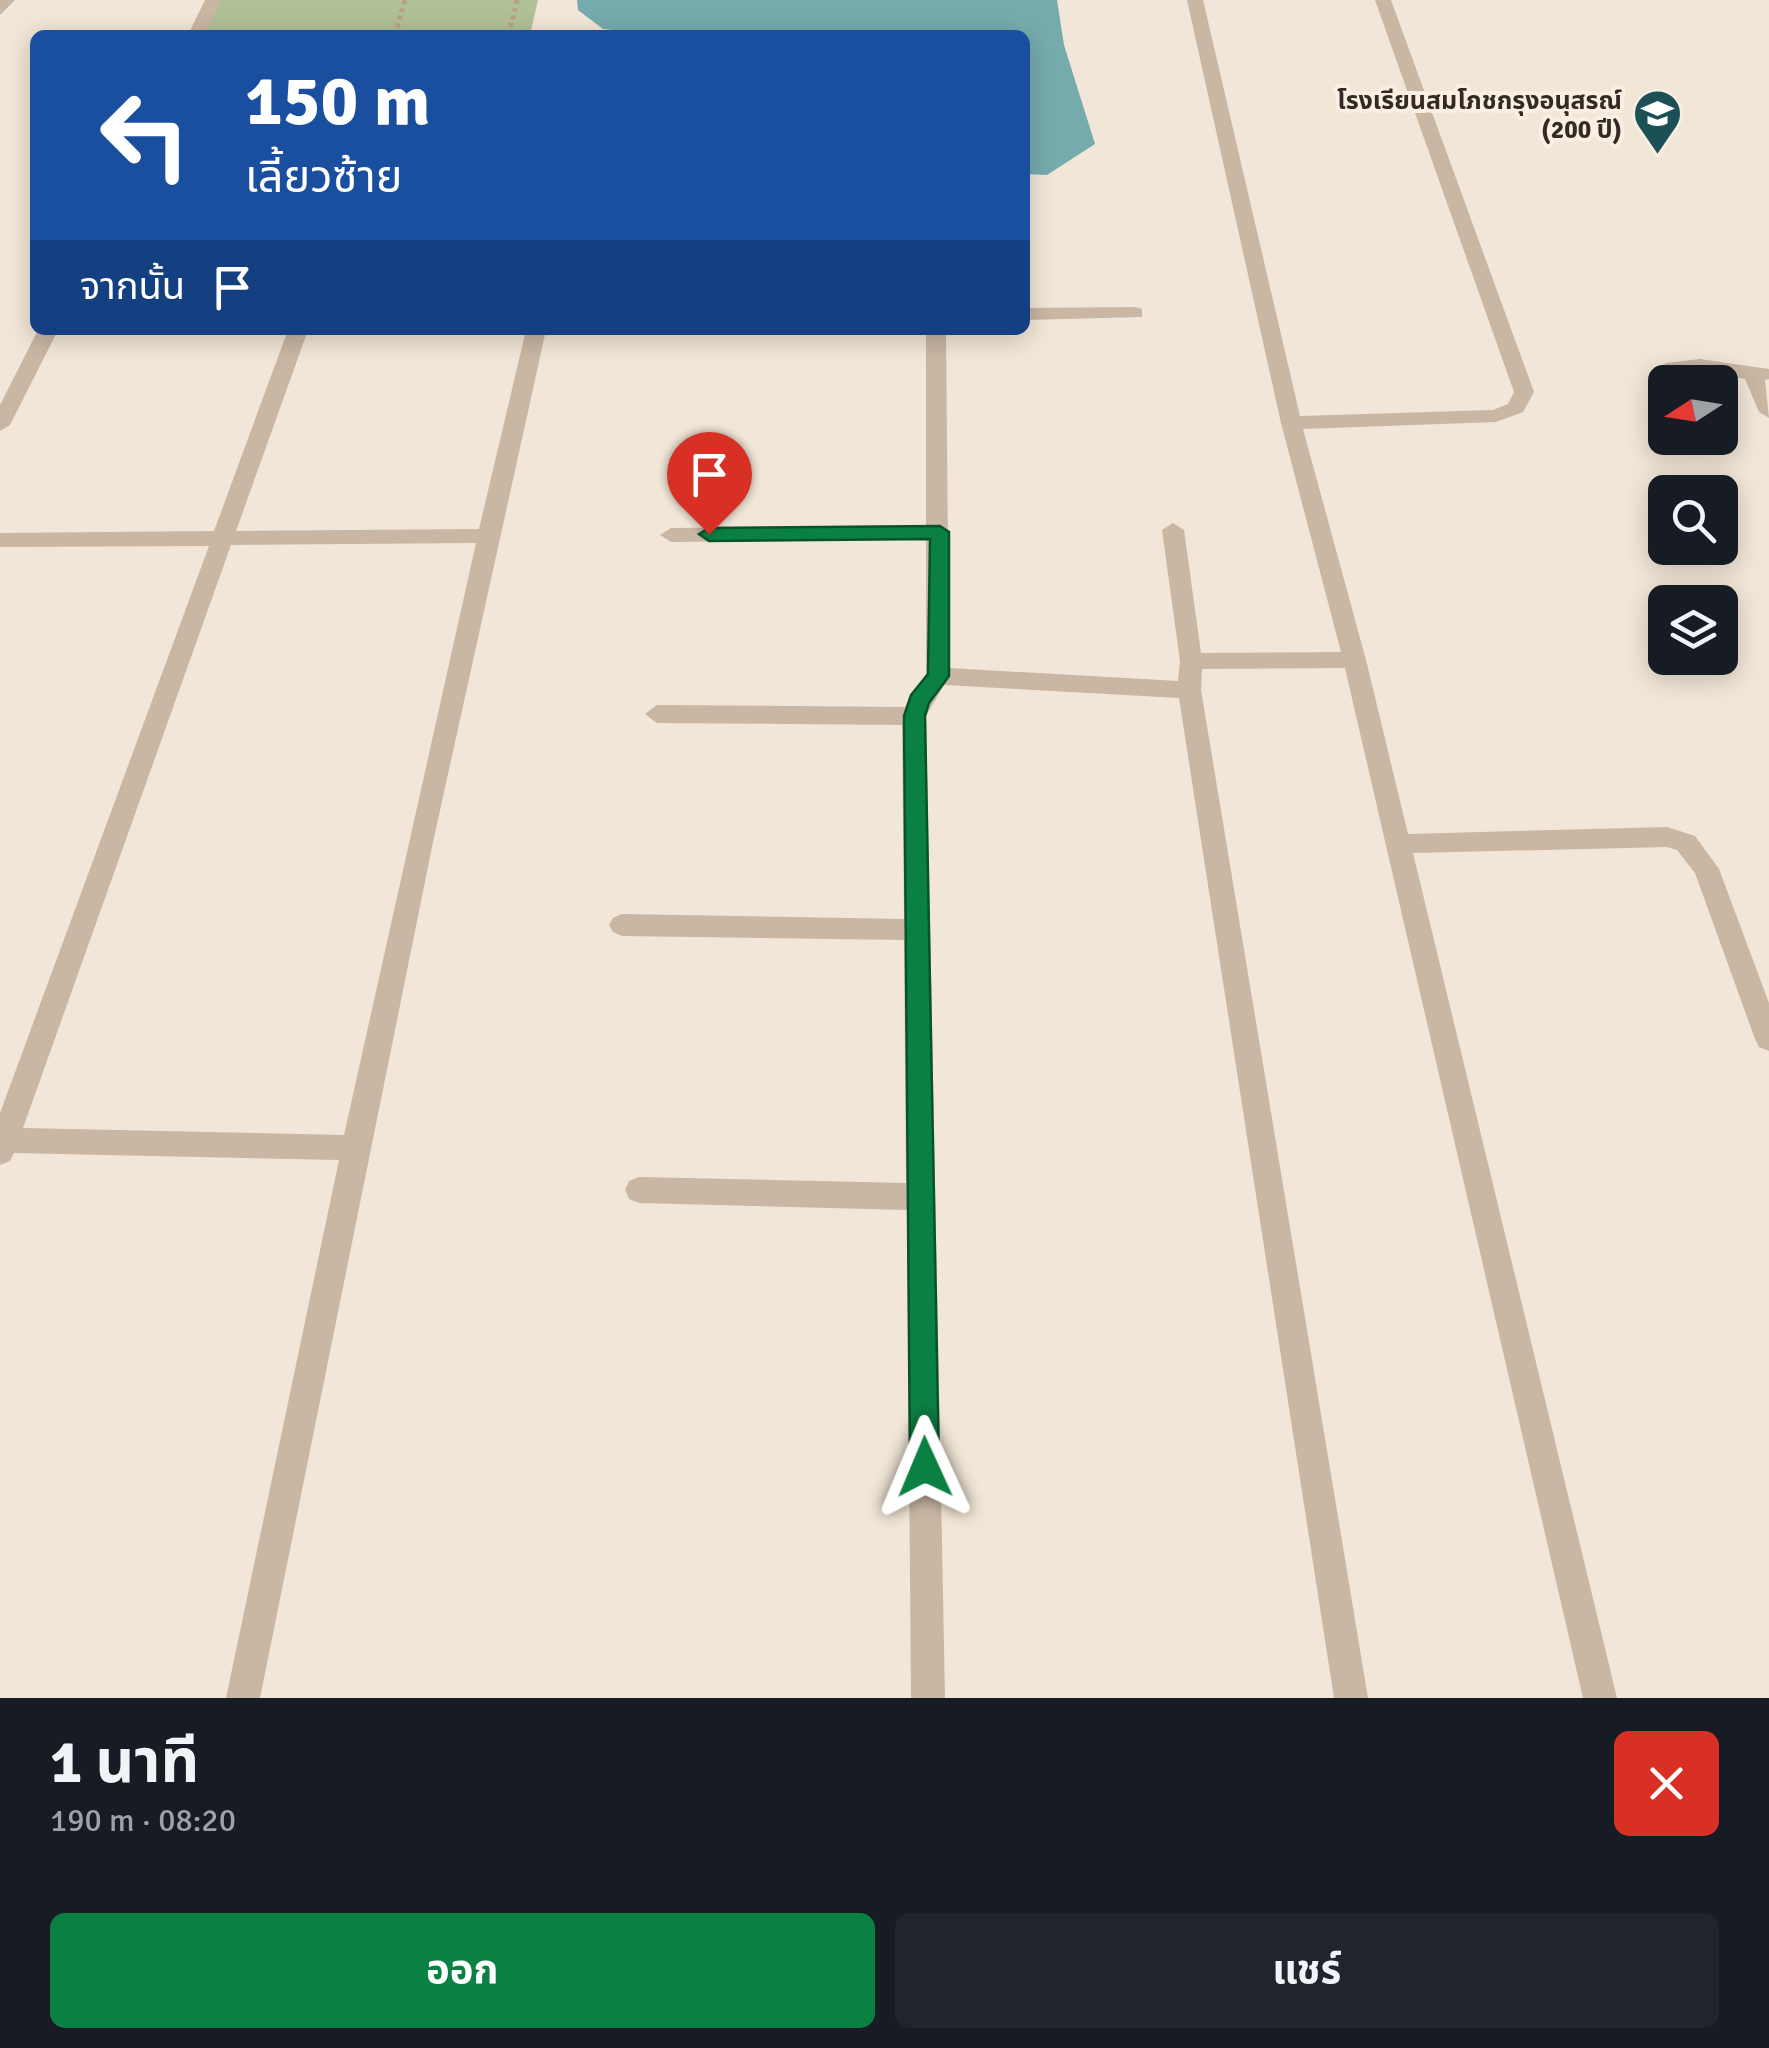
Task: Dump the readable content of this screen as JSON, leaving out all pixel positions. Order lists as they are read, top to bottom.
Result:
{
  "places": {
    "school or university": ["โรงเรียนสมโภชกรุงอนุสรณ์ (200 ปี)"]
  },
  "north": "left",
  "page": {
    "turn": ["150 m", "เลี้ยวซ้าย"],
    "then": "จากนั้น",
    "heading": ["1 นาที", "190 m · 08:20"],
    "buttons": ["ออก", "แชร์"]
  }
}
